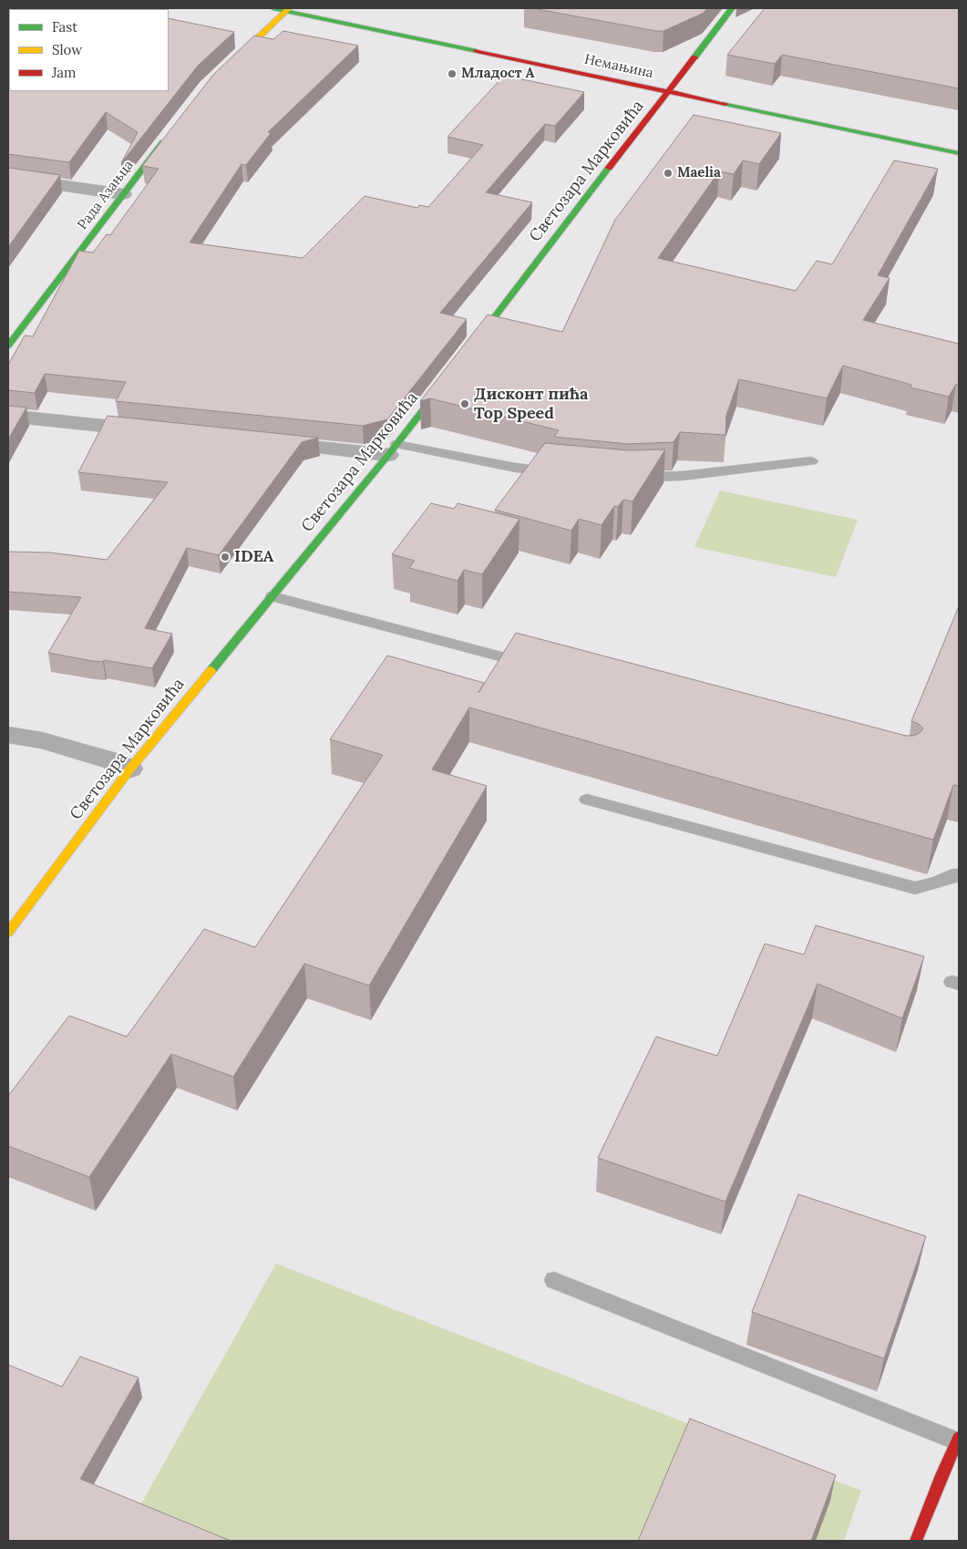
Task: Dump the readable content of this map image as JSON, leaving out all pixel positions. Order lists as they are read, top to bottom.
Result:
{
  "streets": {
    "street": ["Немањина", "Светозара Марковића", "Рада Азањца"]
  },
  "crossings": [
    ["Немањина", "Светозара Марковића"]
  ],
  "places": [
    "Младост А",
    "Maelia",
    "Дисконт пића Top Speed",
    "IDEA"
  ],
  "legend": ["Fast", "Slow", "Jam"]
}
